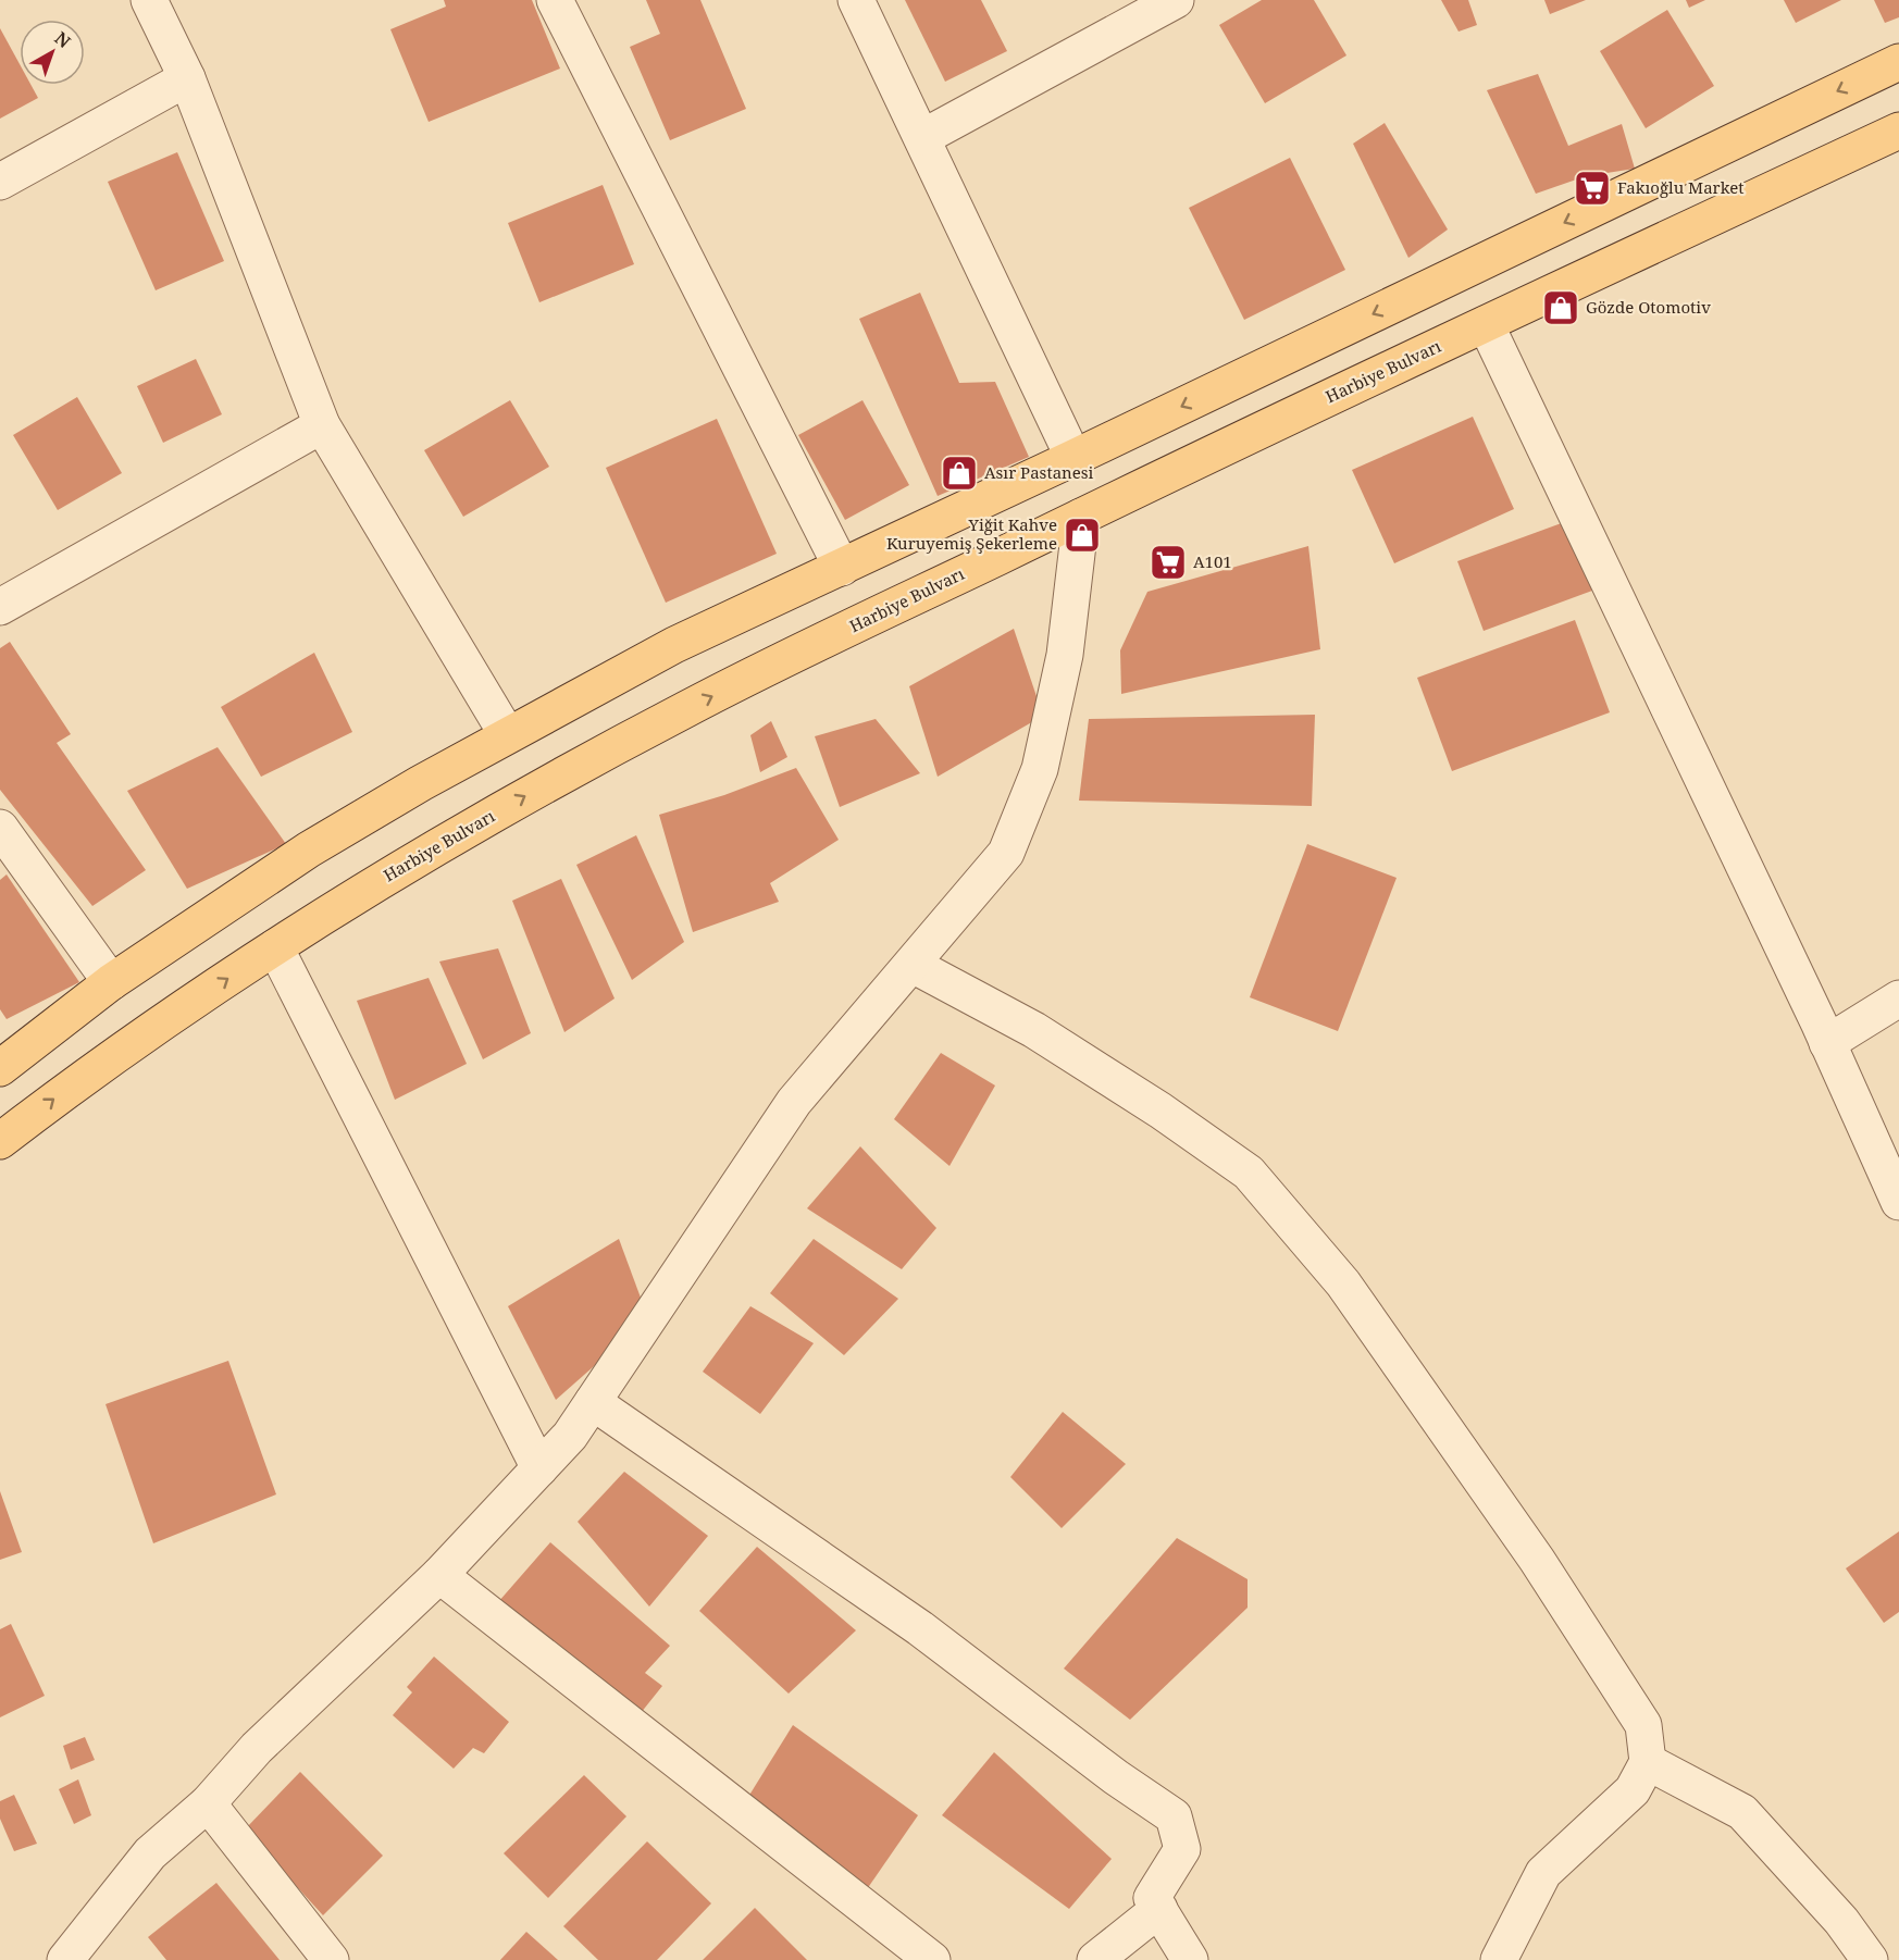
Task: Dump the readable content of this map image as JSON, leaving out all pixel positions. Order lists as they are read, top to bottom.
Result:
{
  "streets": {
    "main road": ["Harbiye Bulvarı"]
  },
  "places": {
    "supermarket": ["Fakıoğlu Market", "A101"],
    "shop": ["Gözde Otomotiv", "Asır Pastanesi", "Yiğit Kahve Kuruyemiş Şekerleme"]
  },
  "north": "top right"
}
